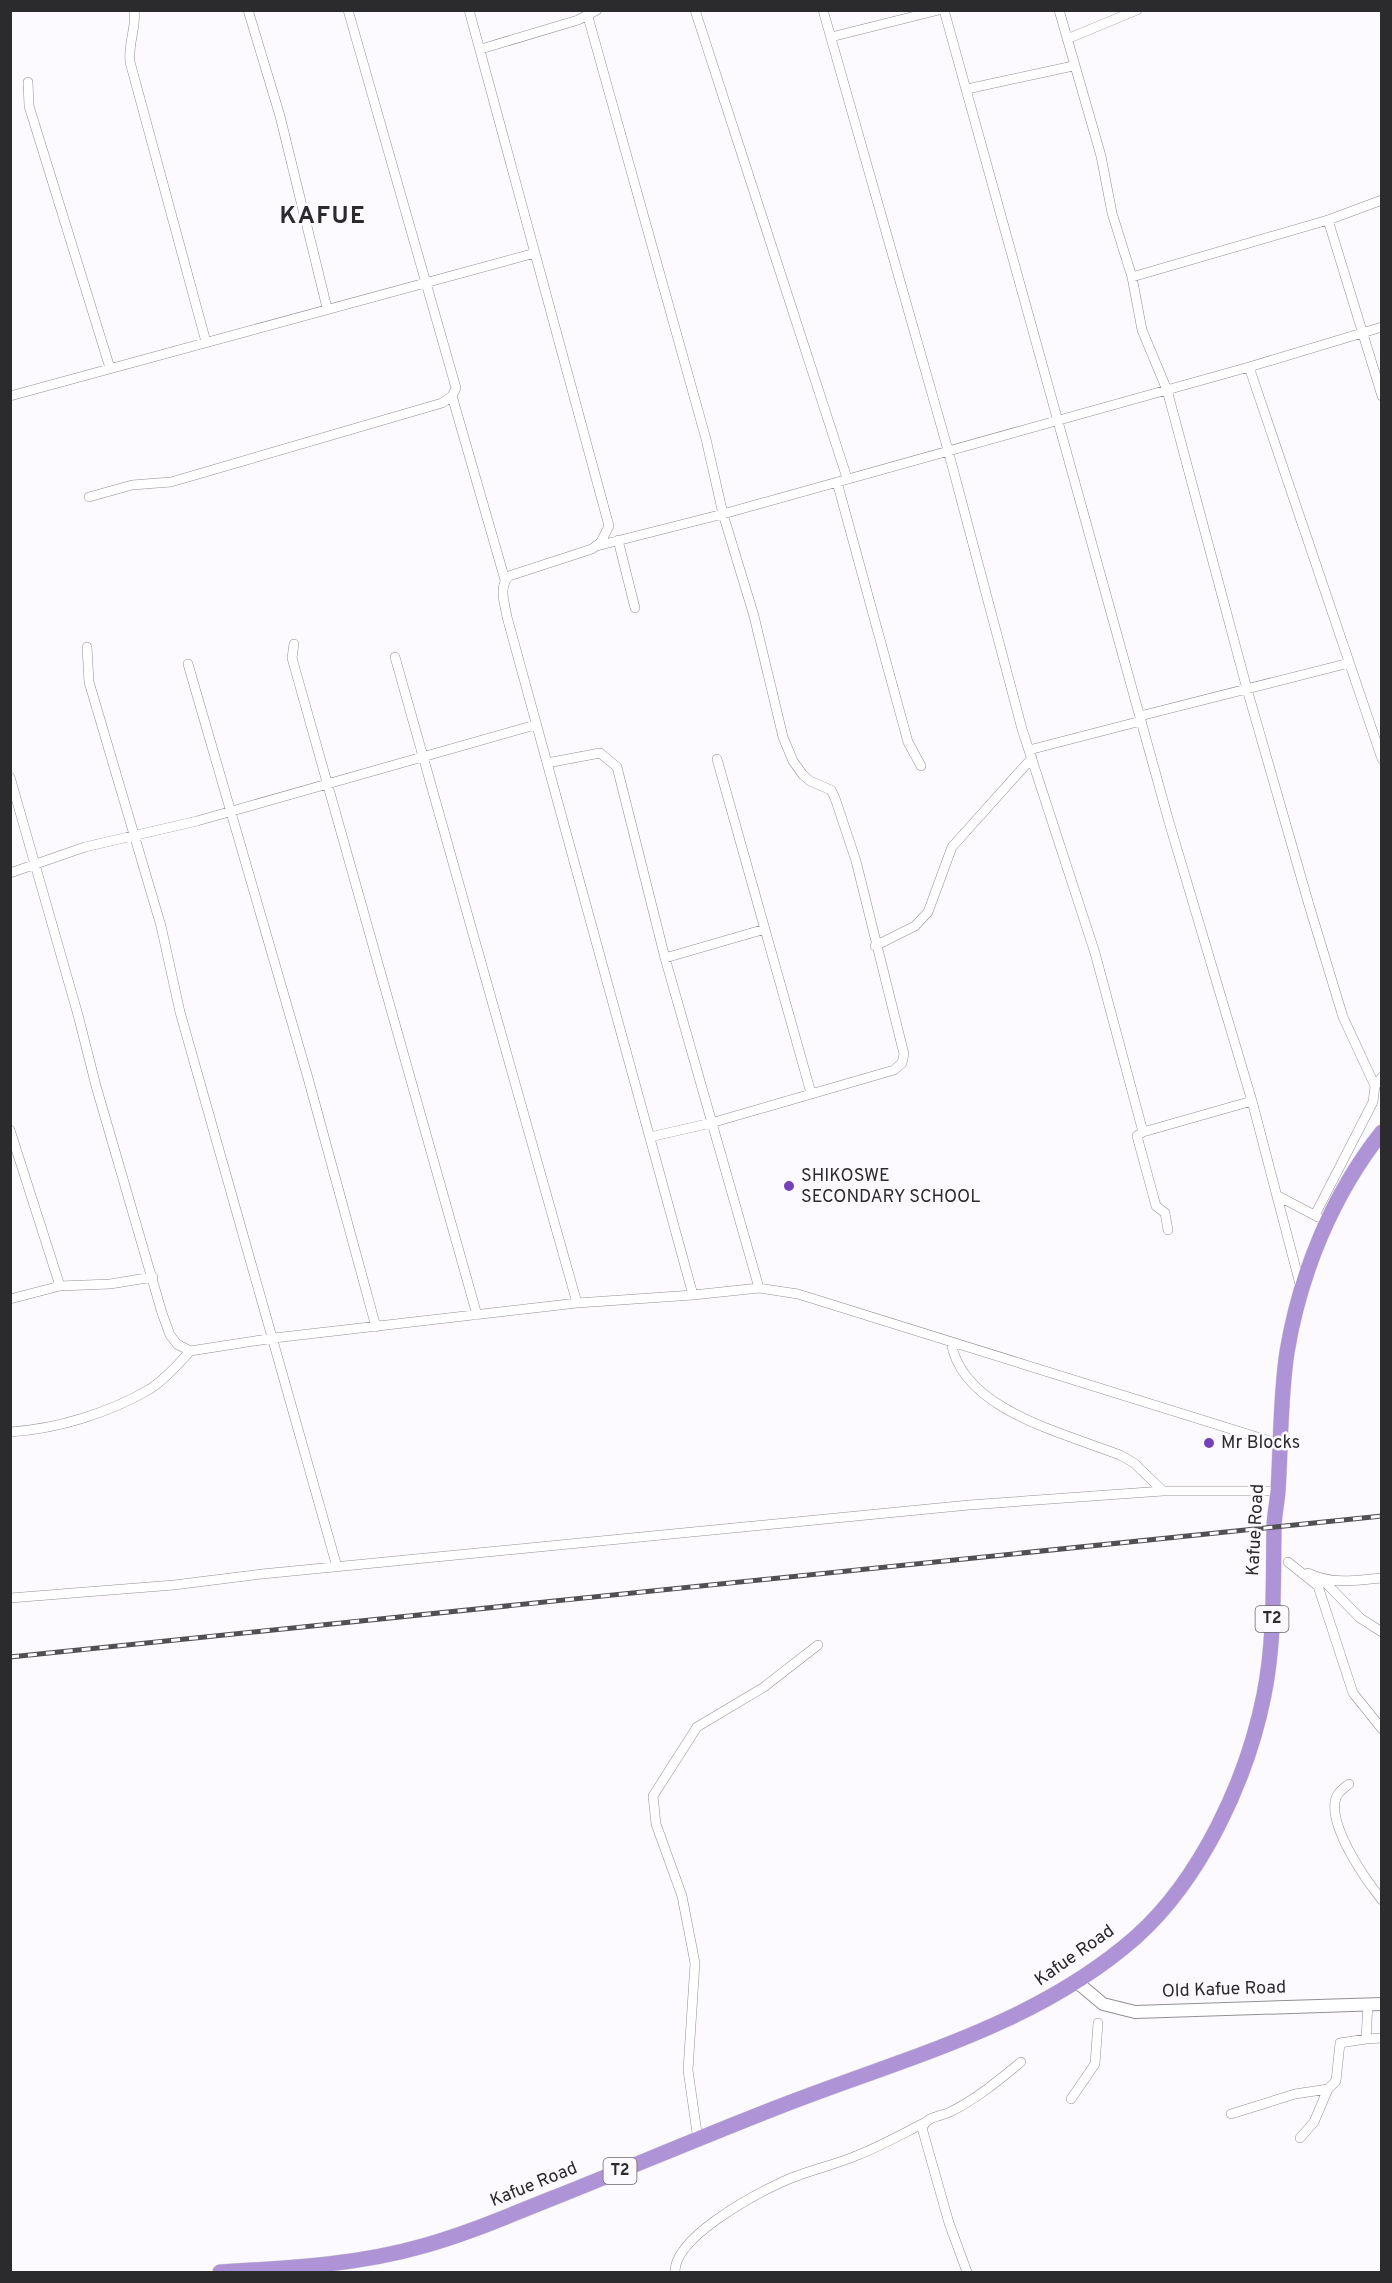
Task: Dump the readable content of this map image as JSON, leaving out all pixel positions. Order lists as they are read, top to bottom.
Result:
{
  "streets": {
    "highway": ["Kafue Road", "T2"],
    "street": ["Old Kafue Road"]
  },
  "crossings": [
    ["Kafue Road", "Old Kafue Road"]
  ],
  "districts": ["KAFUE"],
  "places": ["SHIKOSWE SECONDARY SCHOOL", "Mr Blocks"]
}
